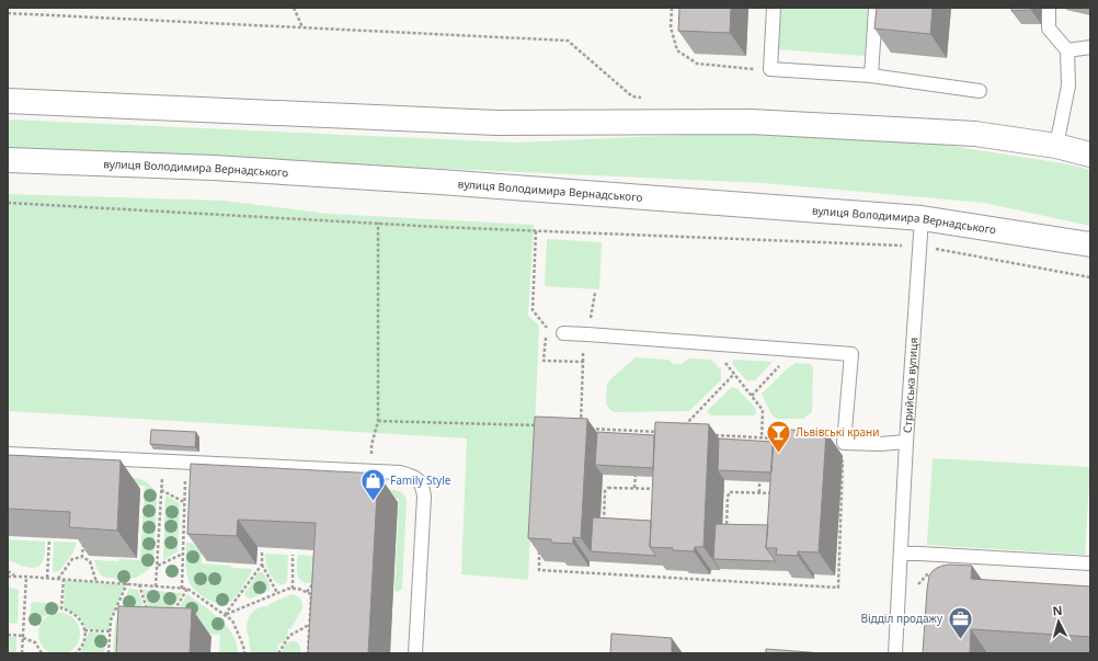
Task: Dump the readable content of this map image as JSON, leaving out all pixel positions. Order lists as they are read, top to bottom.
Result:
{
  "streets": {
    "street": ["вулиця Володимира Вернадського"],
    "lane": ["Стрийська вулиця"]
  },
  "crossings": [
    ["вулиця Володимира Вернадського", "Стрийська вулиця"]
  ],
  "places": {
    "bar": ["Львівські крани"],
    "shop": ["Family Style"],
    "office": ["Відділ продажу"]
  },
  "north": "top"
}
